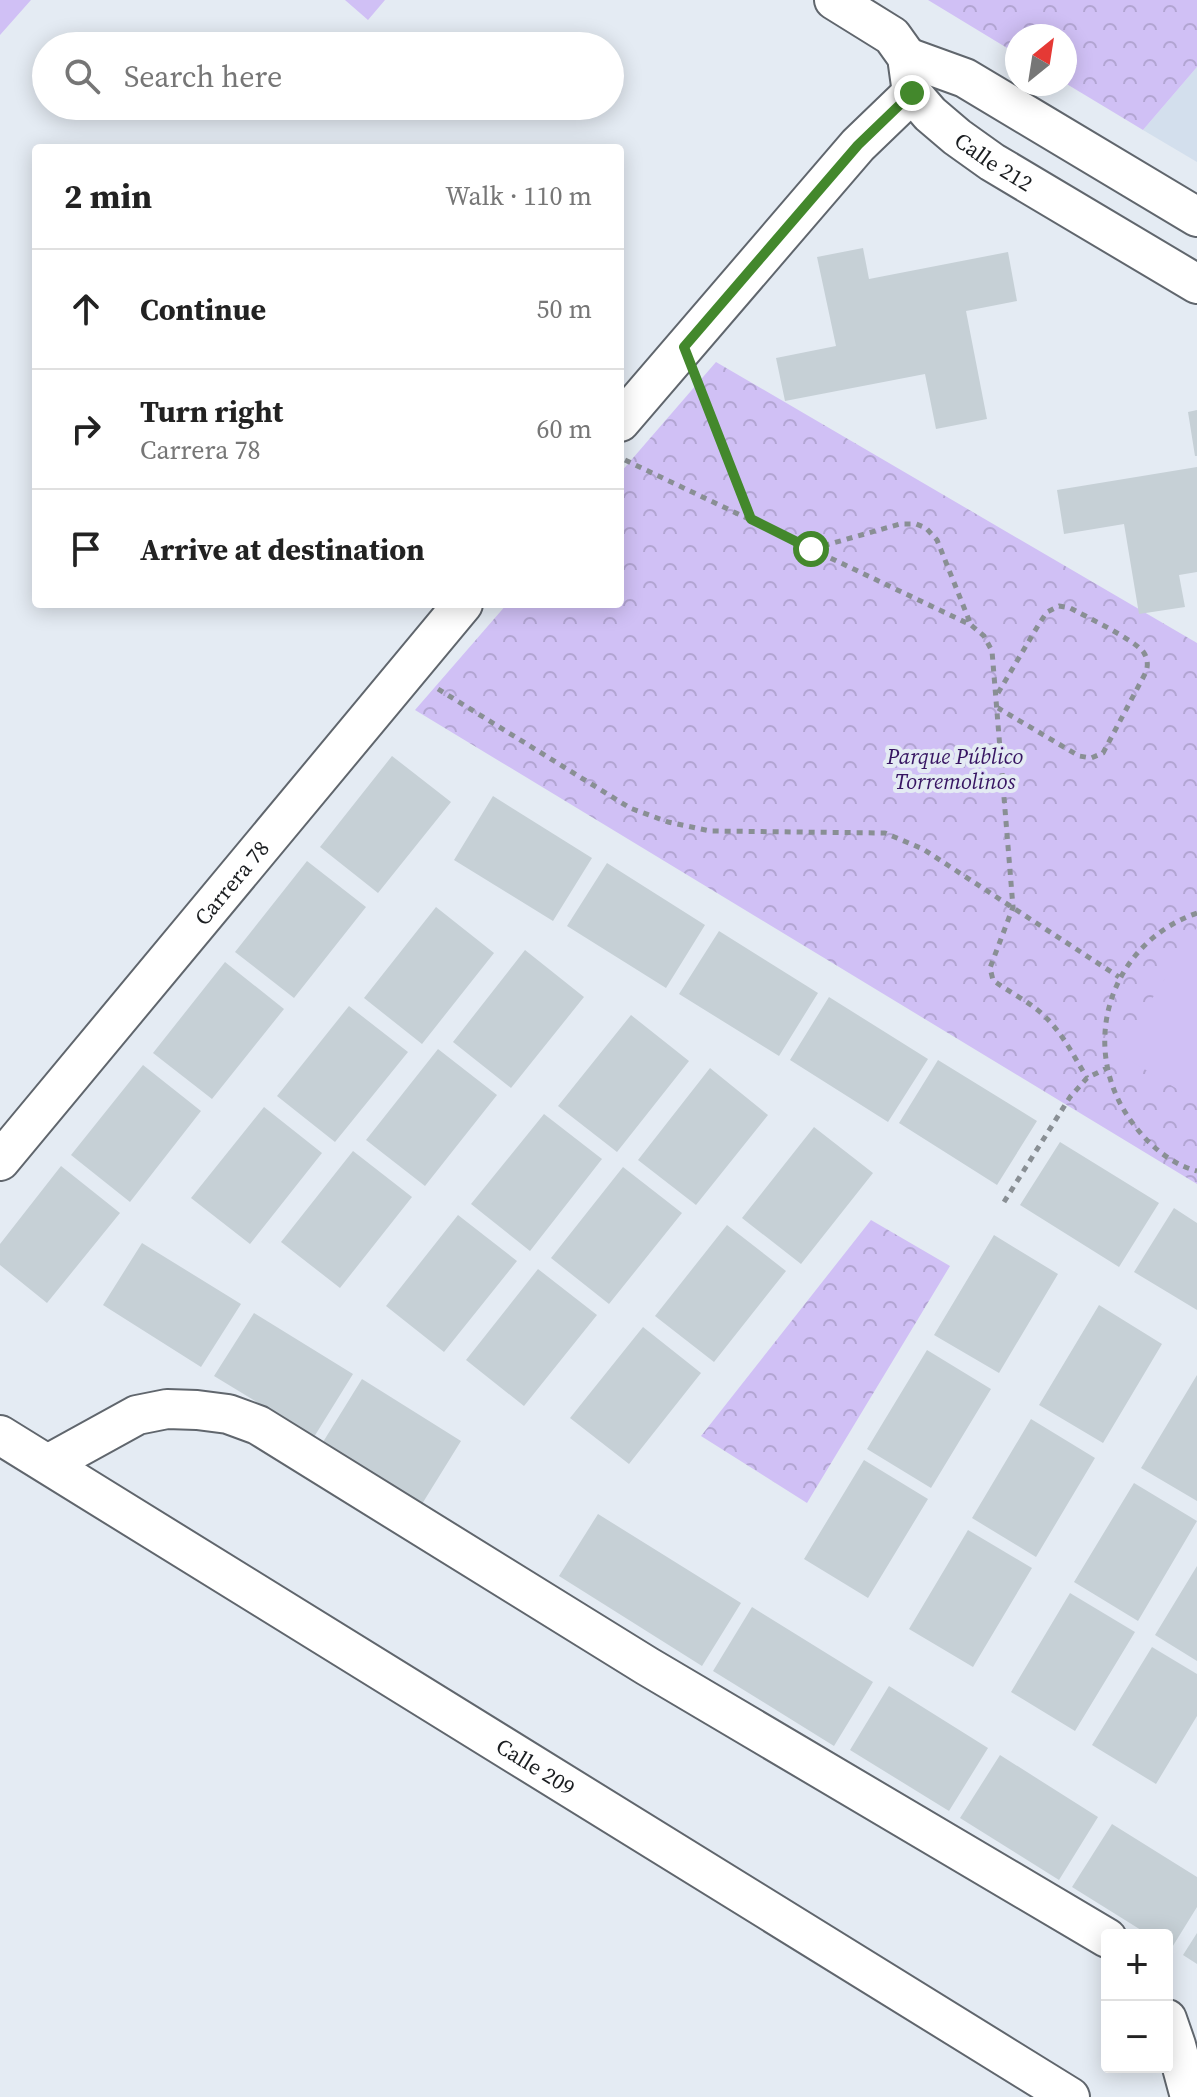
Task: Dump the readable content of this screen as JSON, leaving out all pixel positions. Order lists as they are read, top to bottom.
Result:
{
  "streets": {
    "street": ["Calle 212", "Carrera 78", "Calle 209"]
  },
  "parks": ["Parque Público Torremolinos"],
  "north": "top right",
  "page": {
    "search": "Search here",
    "heading": ["2 min", "Walk · 110 m"],
    "list": [
      ["Continue", "50 m"],
      ["Turn right", "Carrera 78", "60 m"],
      "Arrive at destination"
    ],
    "map_buttons": ["+", "−"]
  }
}
